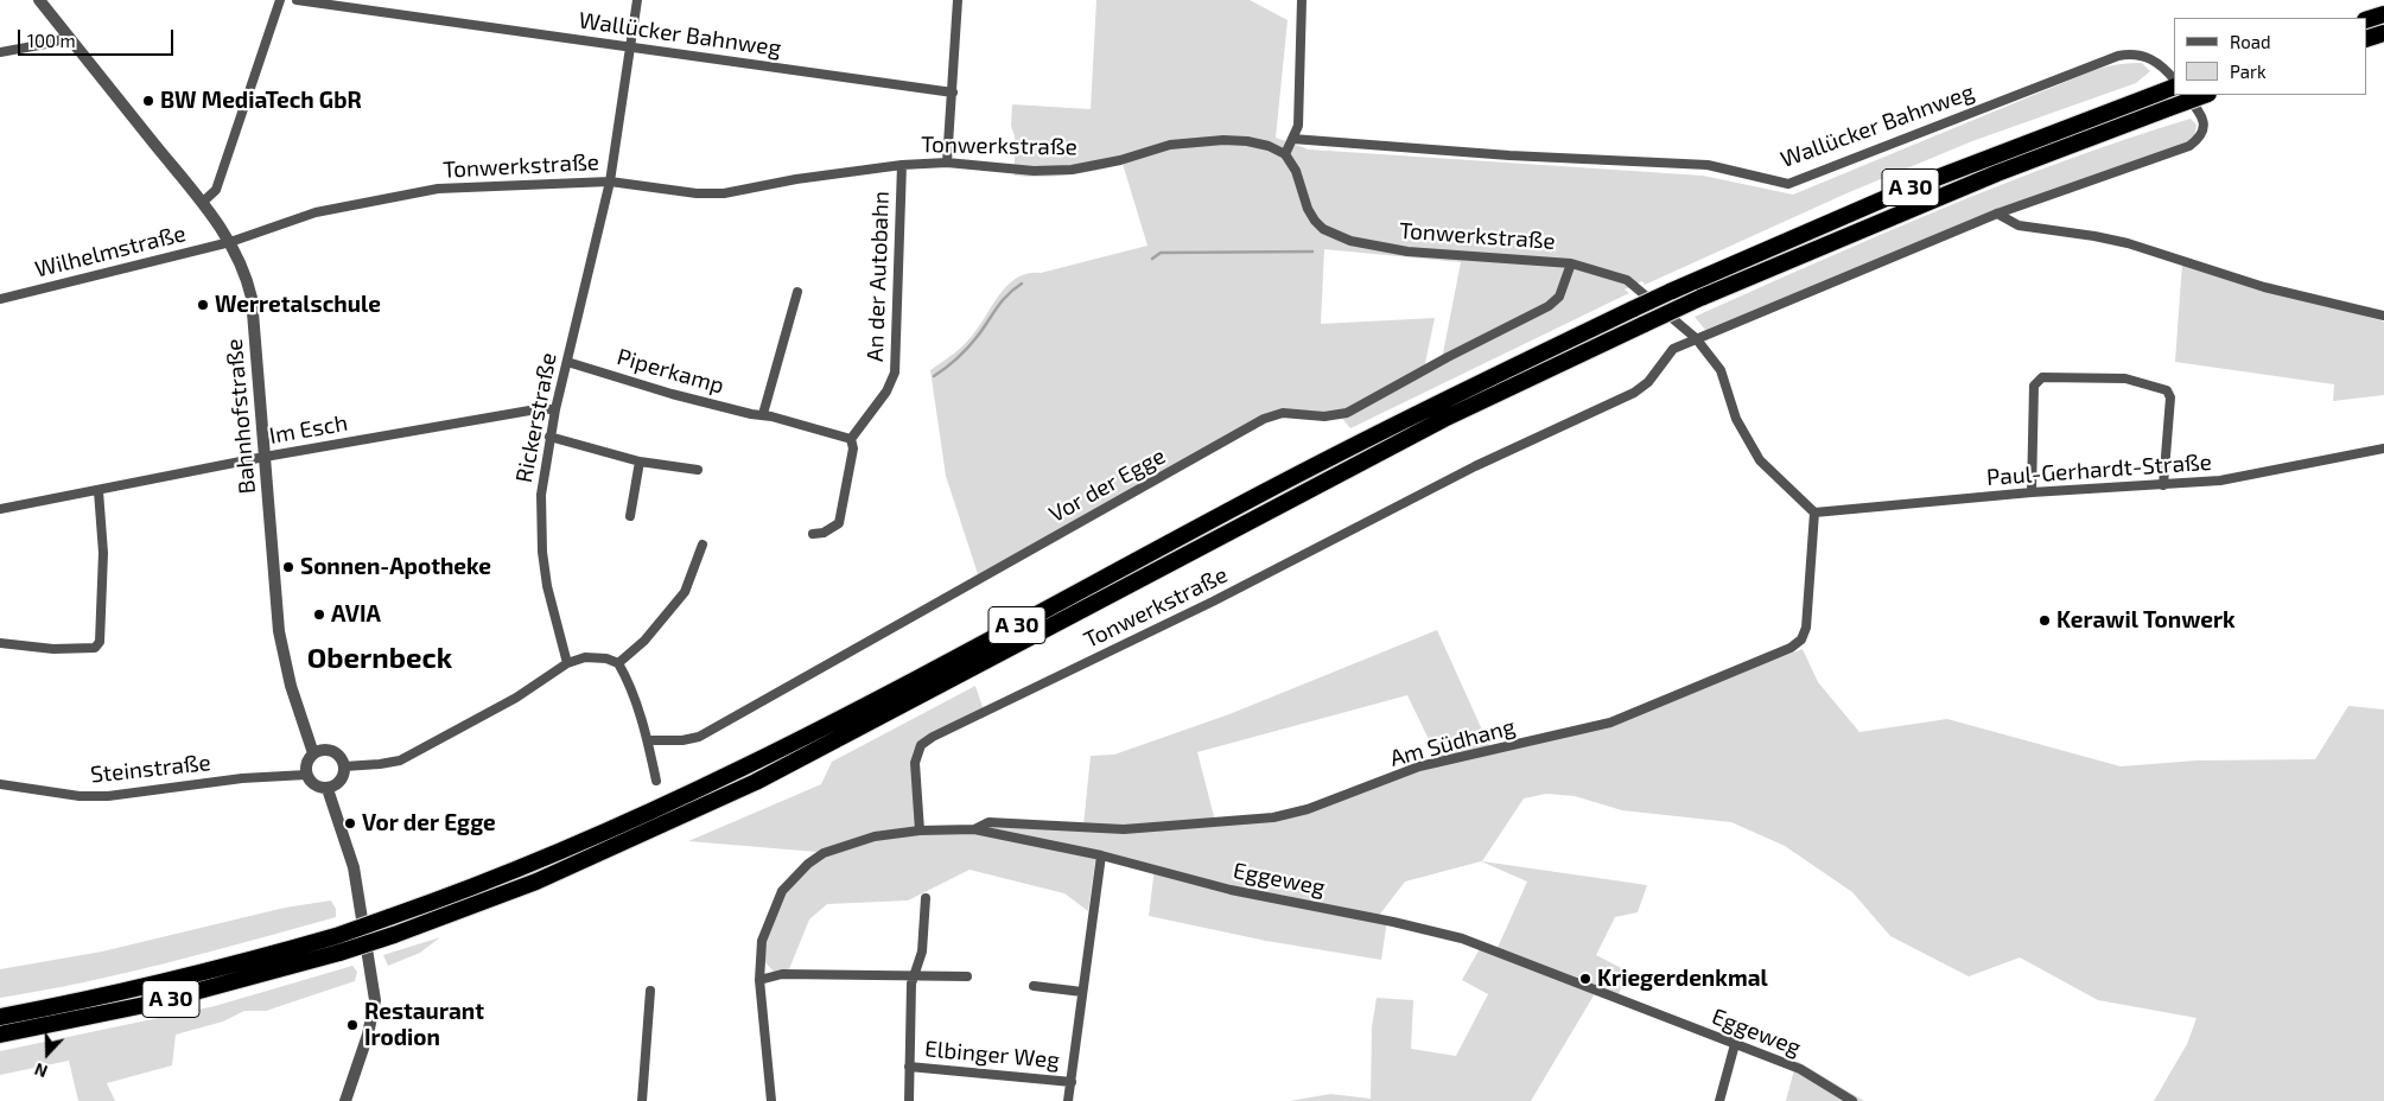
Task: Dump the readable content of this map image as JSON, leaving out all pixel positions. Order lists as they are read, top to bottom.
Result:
{
  "streets": {
    "highway": ["A 30"],
    "street": [
      "Wallücker Bahnweg",
      "Tonwerkstraße",
      "Wilhelmstraße",
      "An der Autobahn",
      "Piperkamp",
      "Bahnhofstraße",
      "Rickerstraße",
      "Im Esch",
      "Paul-Gerhardt-Straße",
      "Vor der Egge",
      "Am Südhang",
      "Steinstraße",
      "Eggeweg",
      "Elbinger Weg"
    ]
  },
  "crossings": [
    ["Wallücker Bahnweg", "Rickerstraße"],
    ["Tonwerkstraße", "Wilhelmstraße"],
    ["Tonwerkstraße", "An der Autobahn"],
    ["Tonwerkstraße", "Bahnhofstraße"],
    ["Tonwerkstraße", "Rickerstraße"],
    ["Tonwerkstraße", "Paul-Gerhardt-Straße"],
    ["Tonwerkstraße", "Vor der Egge"],
    ["Tonwerkstraße", "Am Südhang"],
    ["Tonwerkstraße", "Eggeweg"],
    ["Wilhelmstraße", "Bahnhofstraße"],
    ["An der Autobahn", "Piperkamp"],
    ["Piperkamp", "Rickerstraße"],
    ["Bahnhofstraße", "Im Esch"],
    ["Bahnhofstraße", "Steinstraße"],
    ["Rickerstraße", "Im Esch"],
    ["Paul-Gerhardt-Straße", "Am Südhang"],
    ["Am Südhang", "Eggeweg"]
  ],
  "districts": ["Obernbeck"],
  "places": [
    "BW MediaTech GbR",
    "Werretalschule",
    "Sonnen-Apotheke",
    "AVIA",
    "Kerawil Tonwerk",
    "Vor der Egge",
    "Kriegerdenkmal",
    "Restaurant Irodion"
  ],
  "legend": ["Road", "Park"],
  "scale_bar": "100 m",
  "north": "bottom"
}
